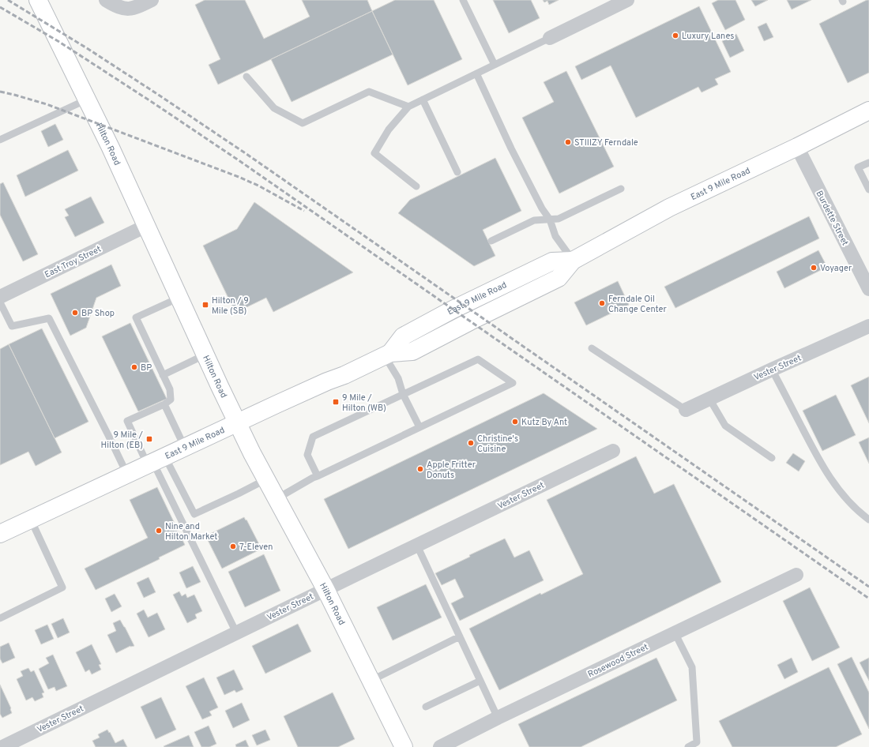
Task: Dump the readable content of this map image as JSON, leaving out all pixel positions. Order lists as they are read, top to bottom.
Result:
{
  "streets": {
    "main road": ["Hilton Road", "East 9 Mile Road"],
    "street": [
      "Burdette Street",
      "East Troy Street",
      "Vester Street",
      "Rosewood Street"
    ]
  },
  "crossings": [
    ["Hilton Road", "East 9 Mile Road"],
    ["Hilton Road", "East Troy Street"],
    ["Hilton Road", "Vester Street"],
    ["East 9 Mile Road", "Burdette Street"]
  ],
  "places": {
    "other": [
      "Luxury Lanes",
      "STIIIZY Ferndale",
      "Voyager",
      "Ferndale Oil Change Center",
      "BP Shop",
      "BP",
      "Kutz By Ant",
      "Christine's Cuisine",
      "Apple Fritter Donuts",
      "Nine and Hilton Market",
      "7-Eleven"
    ],
    "transit": ["Hilton / 9 Mile (SB)", "9 Mile / Hilton (WB)", "9 Mile / Hilton (EB)"]
  }
}
